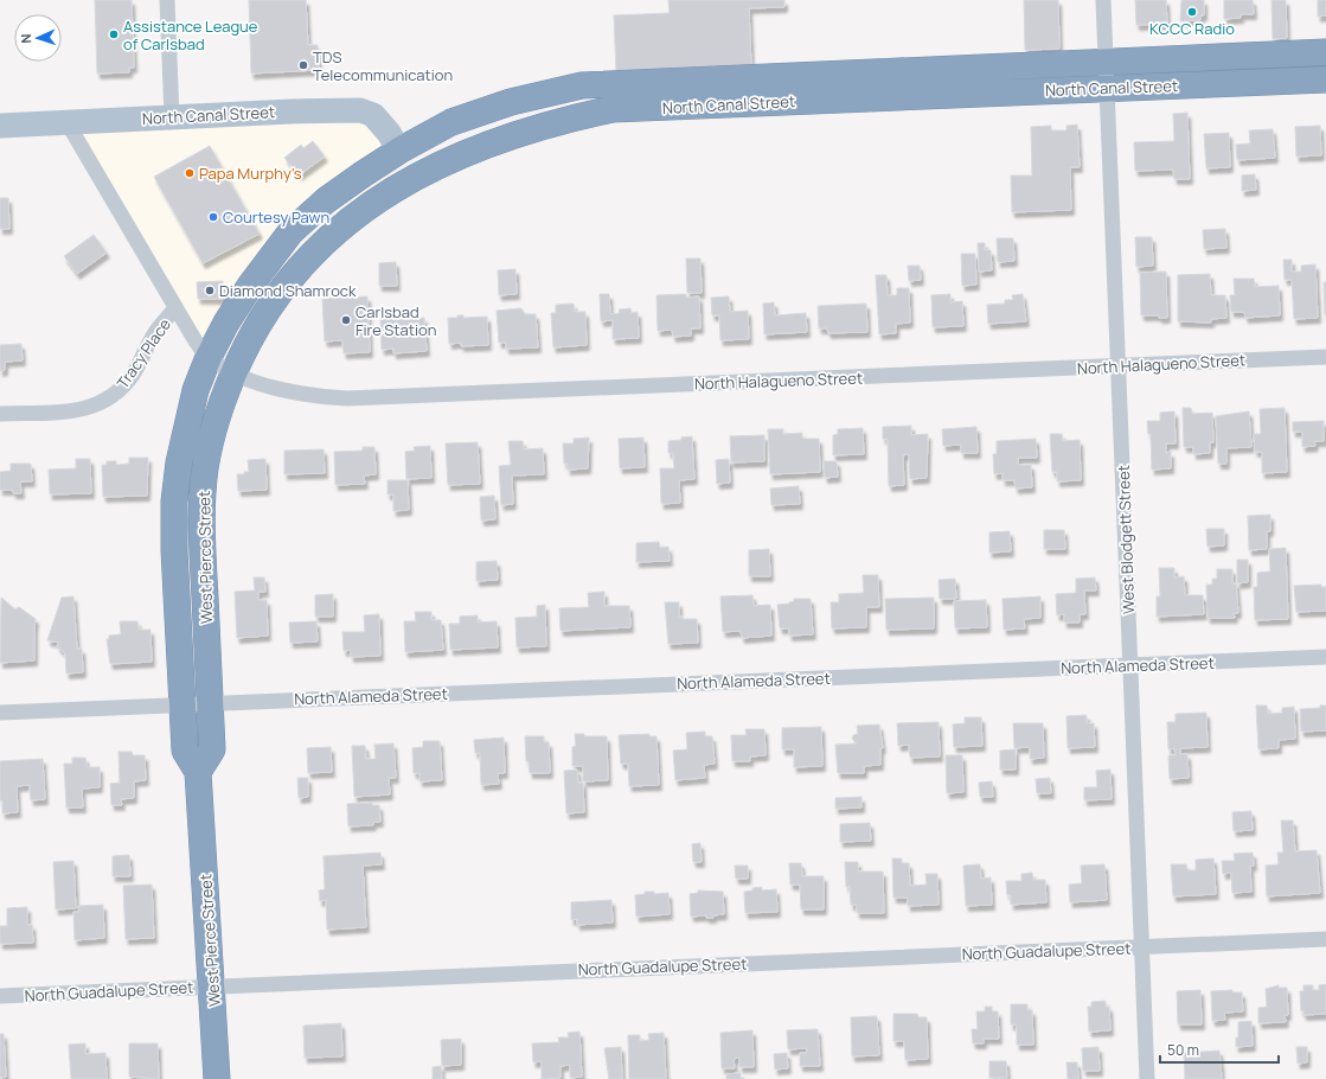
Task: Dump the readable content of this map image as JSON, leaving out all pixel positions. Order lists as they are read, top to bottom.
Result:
{
  "streets": {
    "highway": ["North Canal Street", "West Pierce Street"],
    "street": [
      "Tracy Place",
      "North Halagueno Street",
      "West Blodgett Street",
      "North Alameda Street",
      "North Guadalupe Street"
    ]
  },
  "crossings": [
    ["North Canal Street", "North Halagueno Street"],
    ["North Canal Street", "West Blodgett Street"],
    ["North Canal Street", "West Pierce Street"],
    ["North Halagueno Street", "West Blodgett Street"],
    ["North Halagueno Street", "West Pierce Street"],
    ["West Blodgett Street", "North Alameda Street"],
    ["West Blodgett Street", "North Guadalupe Street"],
    ["West Pierce Street", "North Alameda Street"],
    ["West Pierce Street", "North Guadalupe Street"]
  ],
  "places": [
    "KCCC Radio",
    "Assistance League of Carlsbad",
    "TDS Telecommunication",
    "Papa Murphy's",
    "Courtesy Pawn",
    "Diamond Shamrock",
    "Carlsbad Fire Station"
  ],
  "scale_bar": "50 m",
  "north": "left"
}
